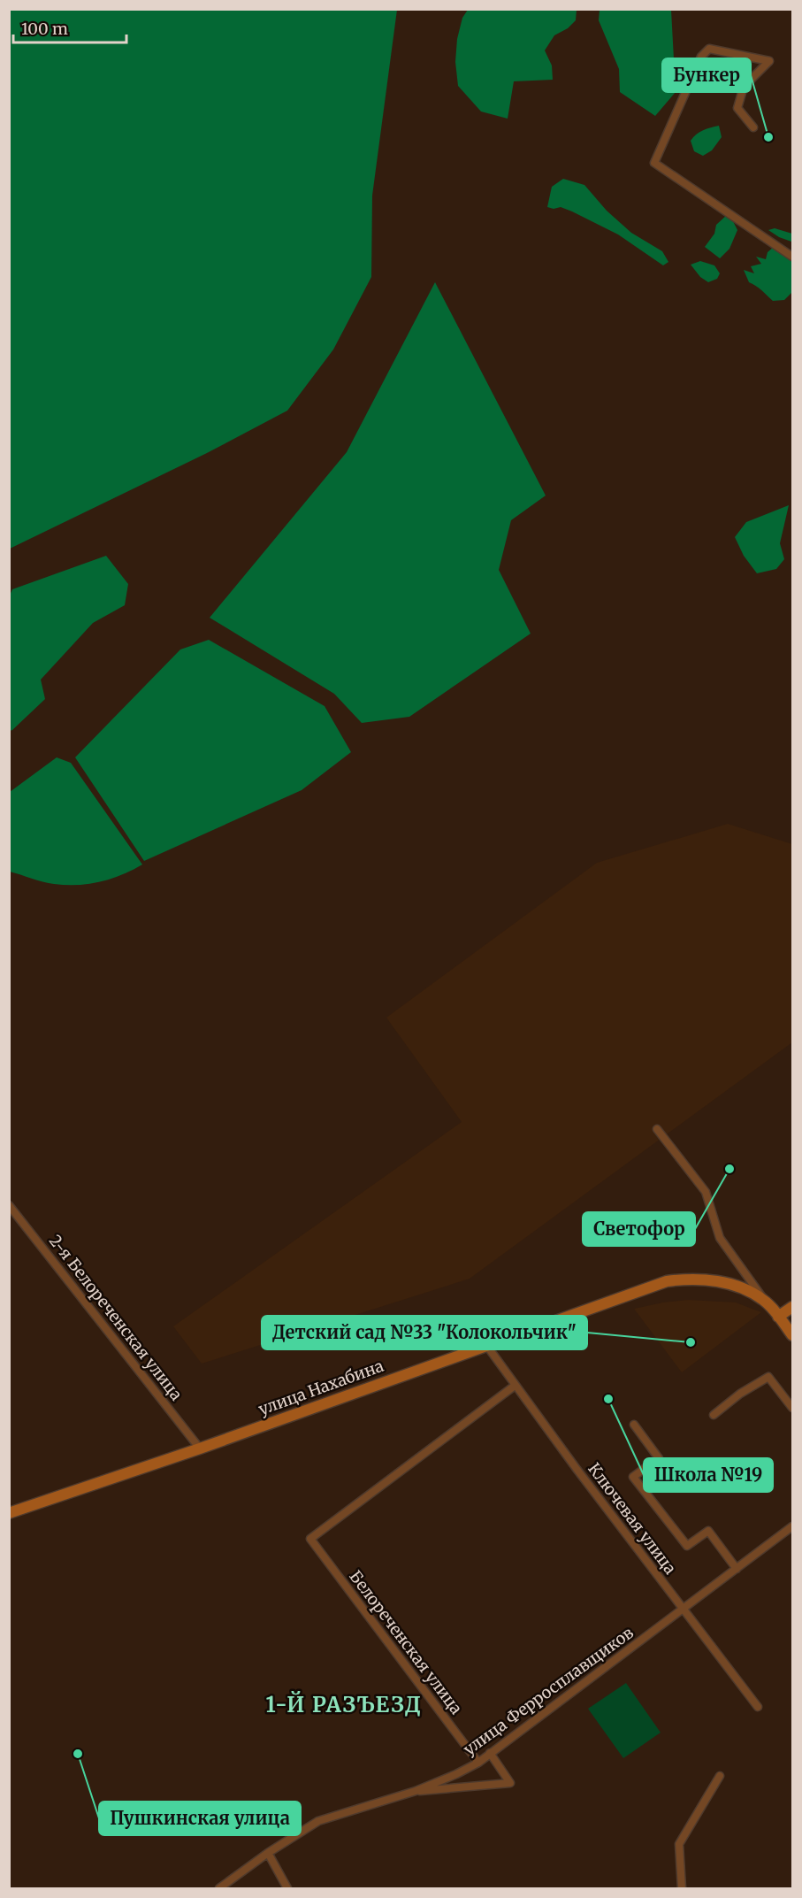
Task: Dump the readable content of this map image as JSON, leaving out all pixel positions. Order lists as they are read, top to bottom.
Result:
{
  "streets": {
    "main road": ["улица Нахабина"],
    "street": [
      "2-я Белореченская улица",
      "Ключевая улица",
      "Белореченская улица",
      "улица Ферросплавщиков"
    ]
  },
  "crossings": [
    ["2-я Белореченская улица", "улица Нахабина"],
    ["улица Нахабина", "Ключевая улица"],
    ["Ключевая улица", "Белореченская улица"],
    ["Ключевая улица", "улица Ферросплавщиков"],
    ["Белореченская улица", "улица Ферросплавщиков"]
  ],
  "districts": ["1-Й РАЗЪЕЗД"],
  "places": [
    "Бункер",
    "Светофор",
    "Детский сад №33 \"Колокольчик\"",
    "Школа №19",
    "Пушкинская улица"
  ],
  "scale_bar": "100 m"
}
